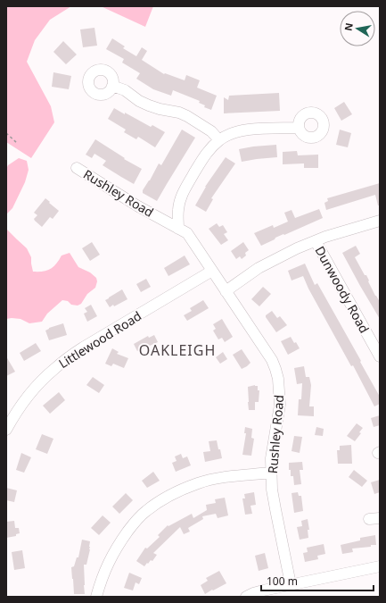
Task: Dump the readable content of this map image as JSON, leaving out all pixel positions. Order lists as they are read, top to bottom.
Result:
{
  "streets": {
    "street": ["Rushley Road", "Dunwoody Road", "Littlewood Road"]
  },
  "crossings": [
    ["Rushley Road", "Littlewood Road"]
  ],
  "districts": ["OAKLEIGH"],
  "scale_bar": "100 m",
  "north": "left"
}
